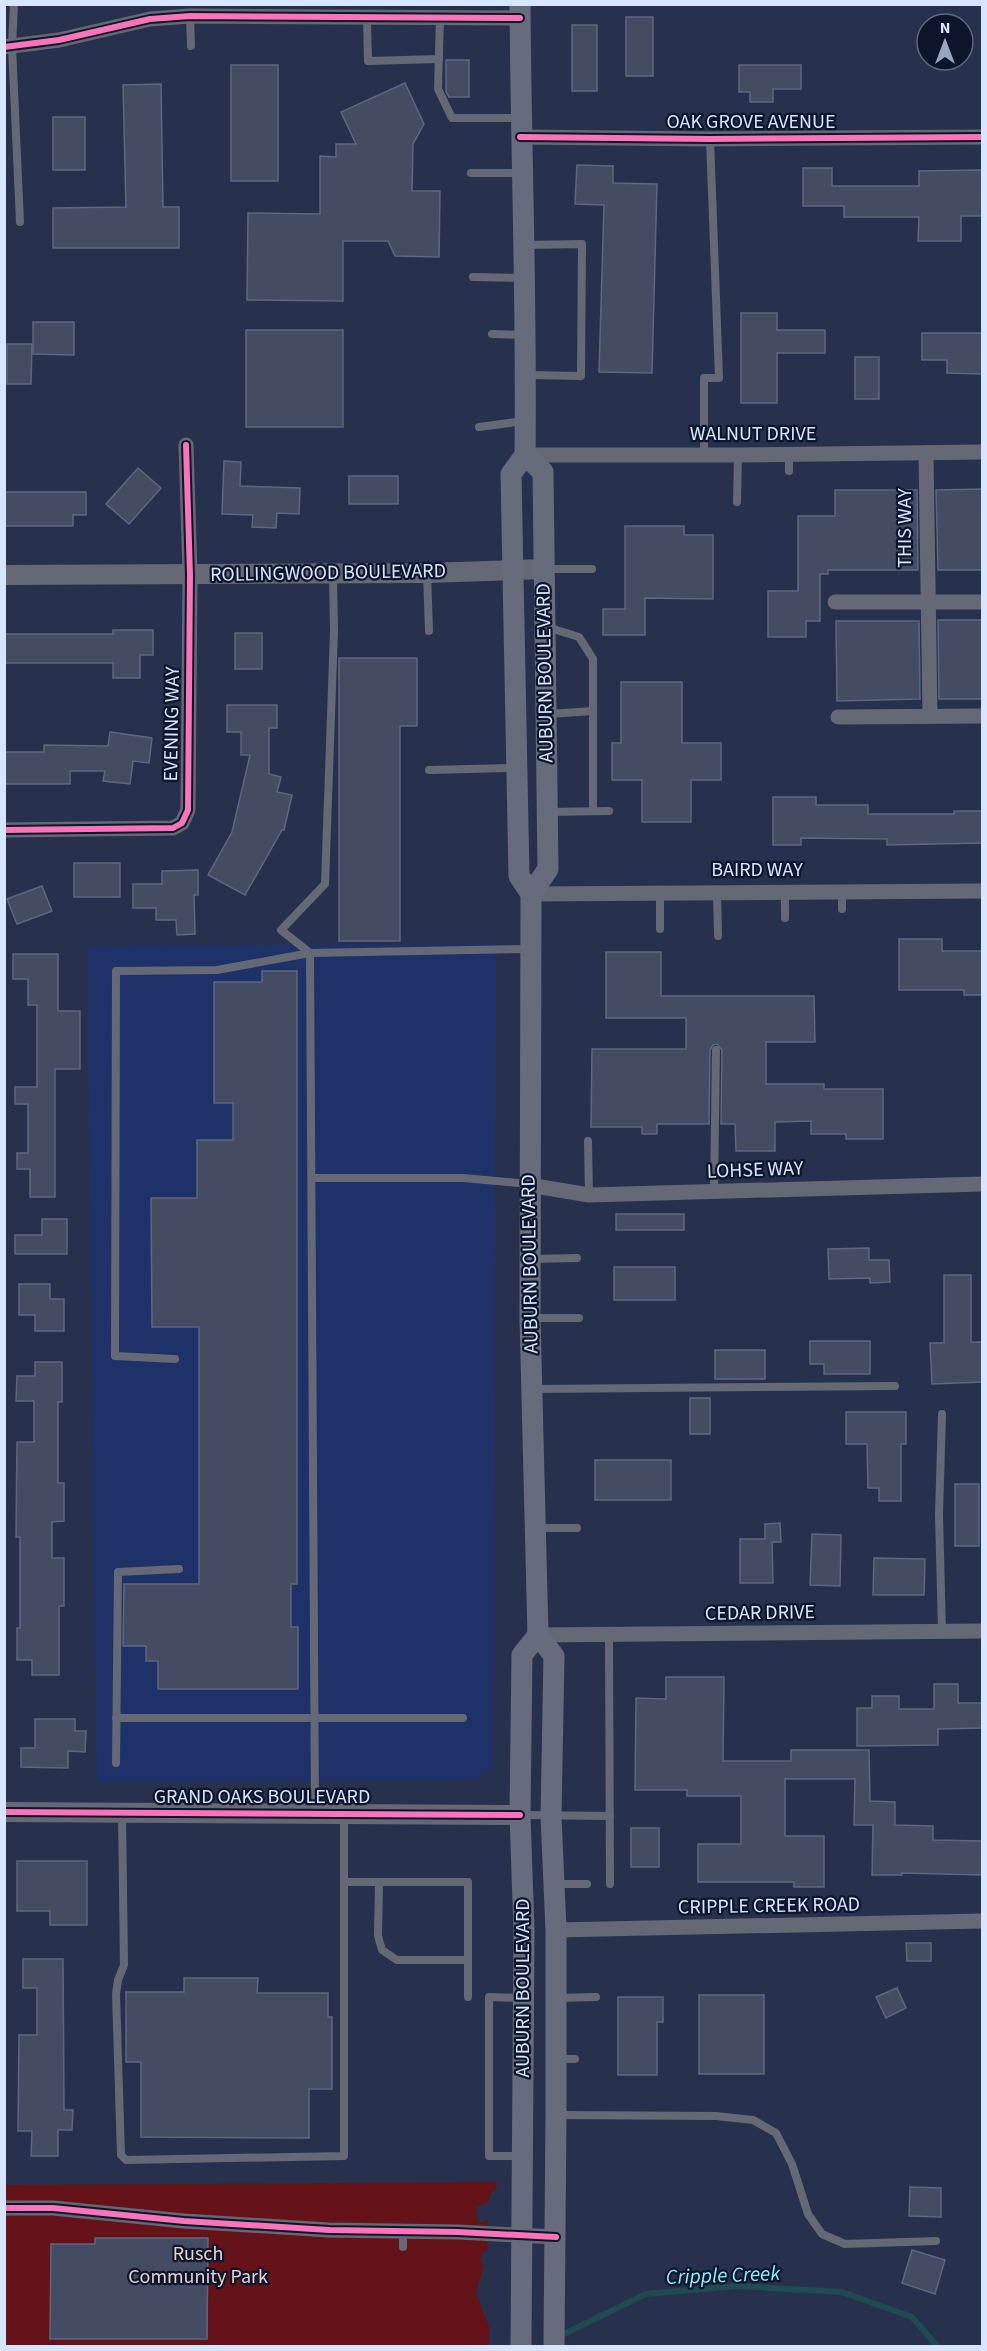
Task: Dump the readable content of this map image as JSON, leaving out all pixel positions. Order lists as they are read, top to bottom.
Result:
{
  "streets": {
    "main road": ["AUBURN BOULEVARD"],
    "street": [
      "OAK GROVE AVENUE",
      "WALNUT DRIVE",
      "THIS WAY",
      "ROLLINGWOOD BOULEVARD",
      "EVENING WAY",
      "BAIRD WAY",
      "LOHSE WAY",
      "CEDAR DRIVE",
      "GRAND OAKS BOULEVARD",
      "CRIPPLE CREEK ROAD"
    ]
  },
  "crossings": [
    ["OAK GROVE AVENUE", "AUBURN BOULEVARD"],
    ["WALNUT DRIVE", "THIS WAY"],
    ["WALNUT DRIVE", "AUBURN BOULEVARD"],
    ["ROLLINGWOOD BOULEVARD", "AUBURN BOULEVARD"],
    ["ROLLINGWOOD BOULEVARD", "EVENING WAY"],
    ["AUBURN BOULEVARD", "BAIRD WAY"],
    ["AUBURN BOULEVARD", "LOHSE WAY"],
    ["AUBURN BOULEVARD", "CEDAR DRIVE"],
    ["AUBURN BOULEVARD", "GRAND OAKS BOULEVARD"],
    ["AUBURN BOULEVARD", "CRIPPLE CREEK ROAD"]
  ],
  "water": ["Cripple Creek"],
  "parks": ["Rusch Community Park"],
  "north": "top"
}
